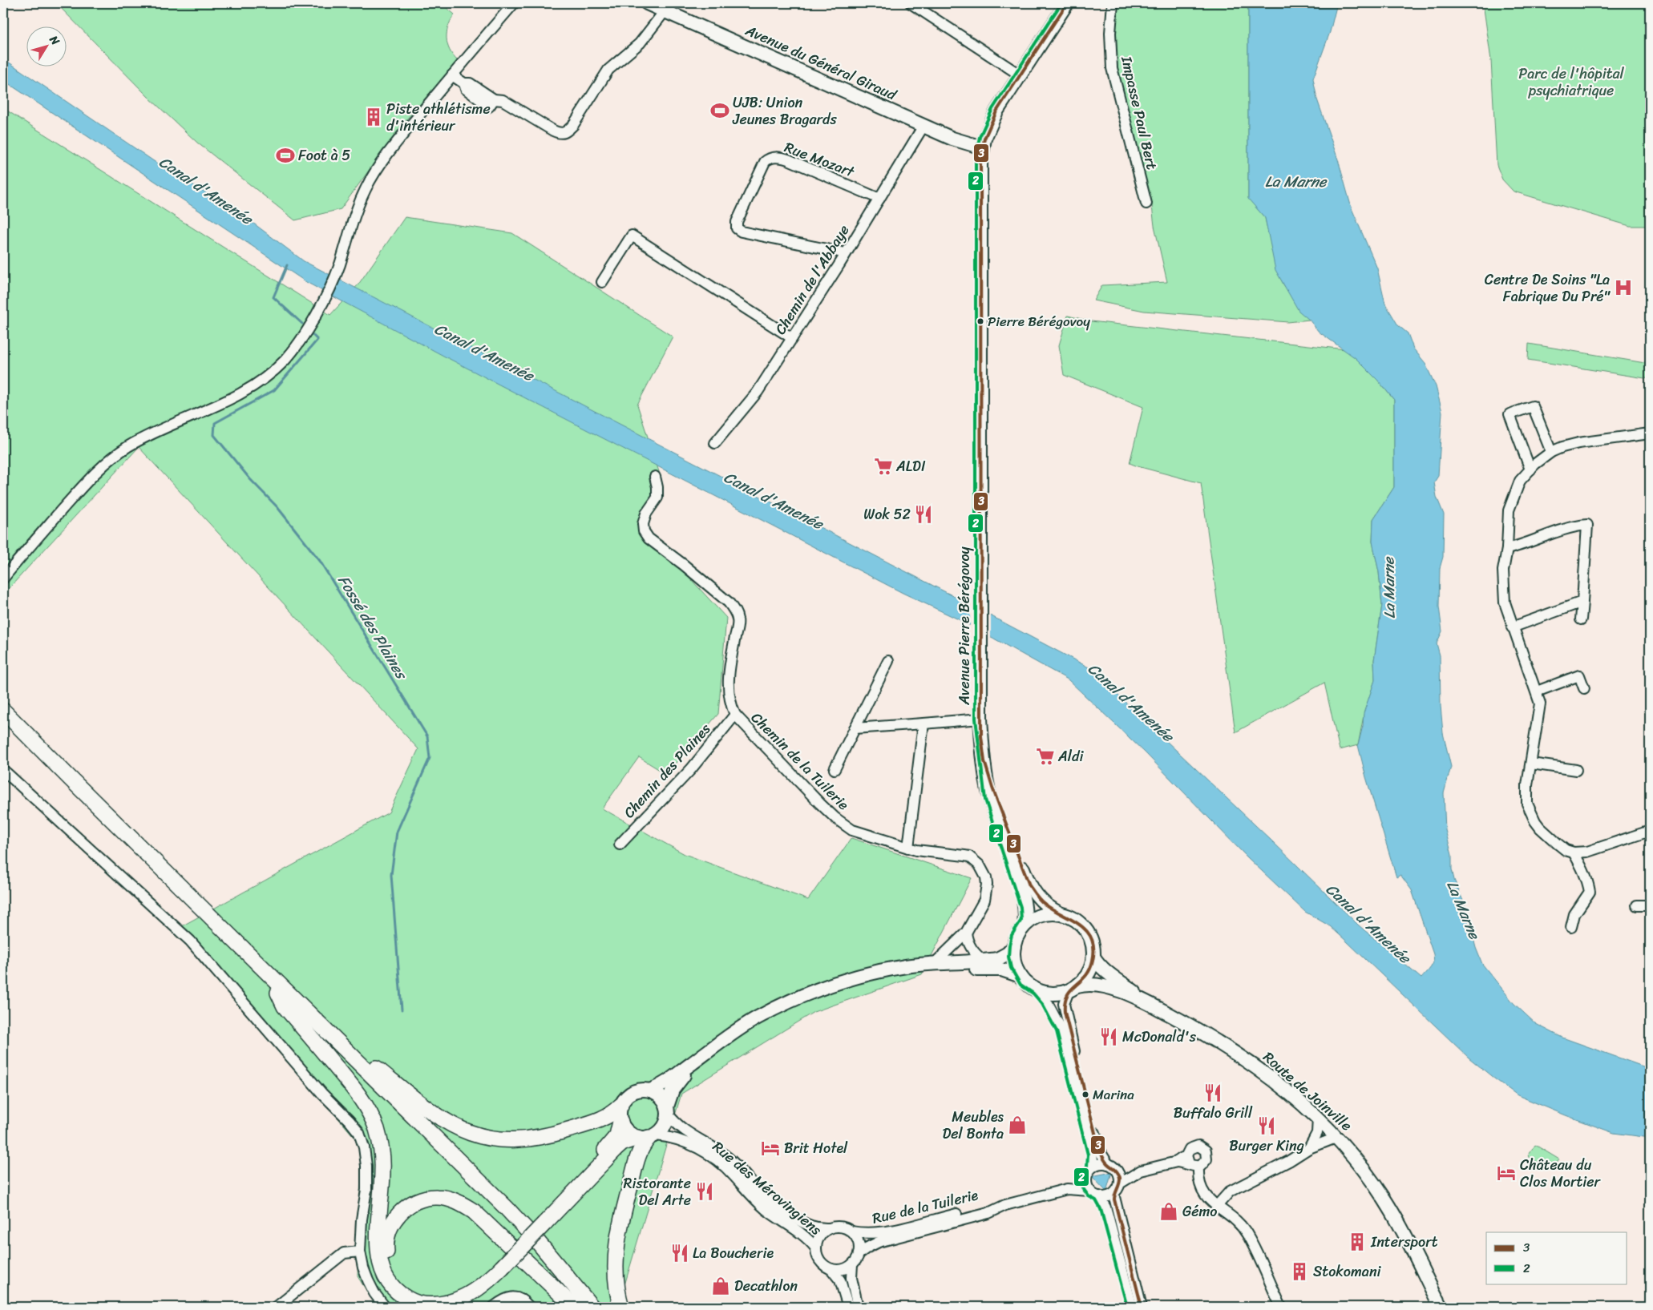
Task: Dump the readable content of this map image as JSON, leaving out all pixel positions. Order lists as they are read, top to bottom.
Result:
{
  "streets": {
    "main road": ["Avenue du Général Giraud", "Avenue Pierre Bérégovoy", "Route de Joinville"],
    "street": [
      "Impasse Paul Bert",
      "Rue Mozart",
      "Chemin de l'Abbaye",
      "Chemin de la Tuilerie",
      "Chemin des Plaines",
      "Rue des Mérovingiens",
      "Rue de la Tuilerie"
    ]
  },
  "crossings": [
    ["Avenue du Général Giraud", "Chemin de l'Abbaye"],
    ["Avenue du Général Giraud", "Avenue Pierre Bérégovoy"],
    ["Rue Mozart", "Chemin de l'Abbaye"],
    ["Chemin de la Tuilerie", "Chemin des Plaines"],
    ["Rue des Mérovingiens", "Rue de la Tuilerie"]
  ],
  "water": ["La Marne", "Canal d'Amenée", "Fossé des Plaines"],
  "parks": ["Parc de l'hôpital psychiatrique"],
  "places": {
    "sports": ["UJB: Union Jeunes Bragards", "Foot à 5"],
    "building": ["Piste athlétisme d'intérieur", "Intersport", "Stokomani"],
    "hospital": ["Centre De Soins \"La Fabrique Du Pré\""],
    "other": ["Pierre Bérégovoy", "Marina"],
    "supermarket": ["ALDI", "Aldi"],
    "restaurant": [
      "Wok 52",
      "McDonald's",
      "Buffalo Grill",
      "Burger King",
      "Ristorante Del Arte",
      "La Boucherie"
    ],
    "shop": ["Meubles Del Bonta", "Gémo", "Decathlon"],
    "hotel": ["Brit Hotel", "Château du Clos Mortier"]
  },
  "lines": ["transit line 3", "transit line 2"],
  "legend": ["3", "2"],
  "north": "top right"
}
